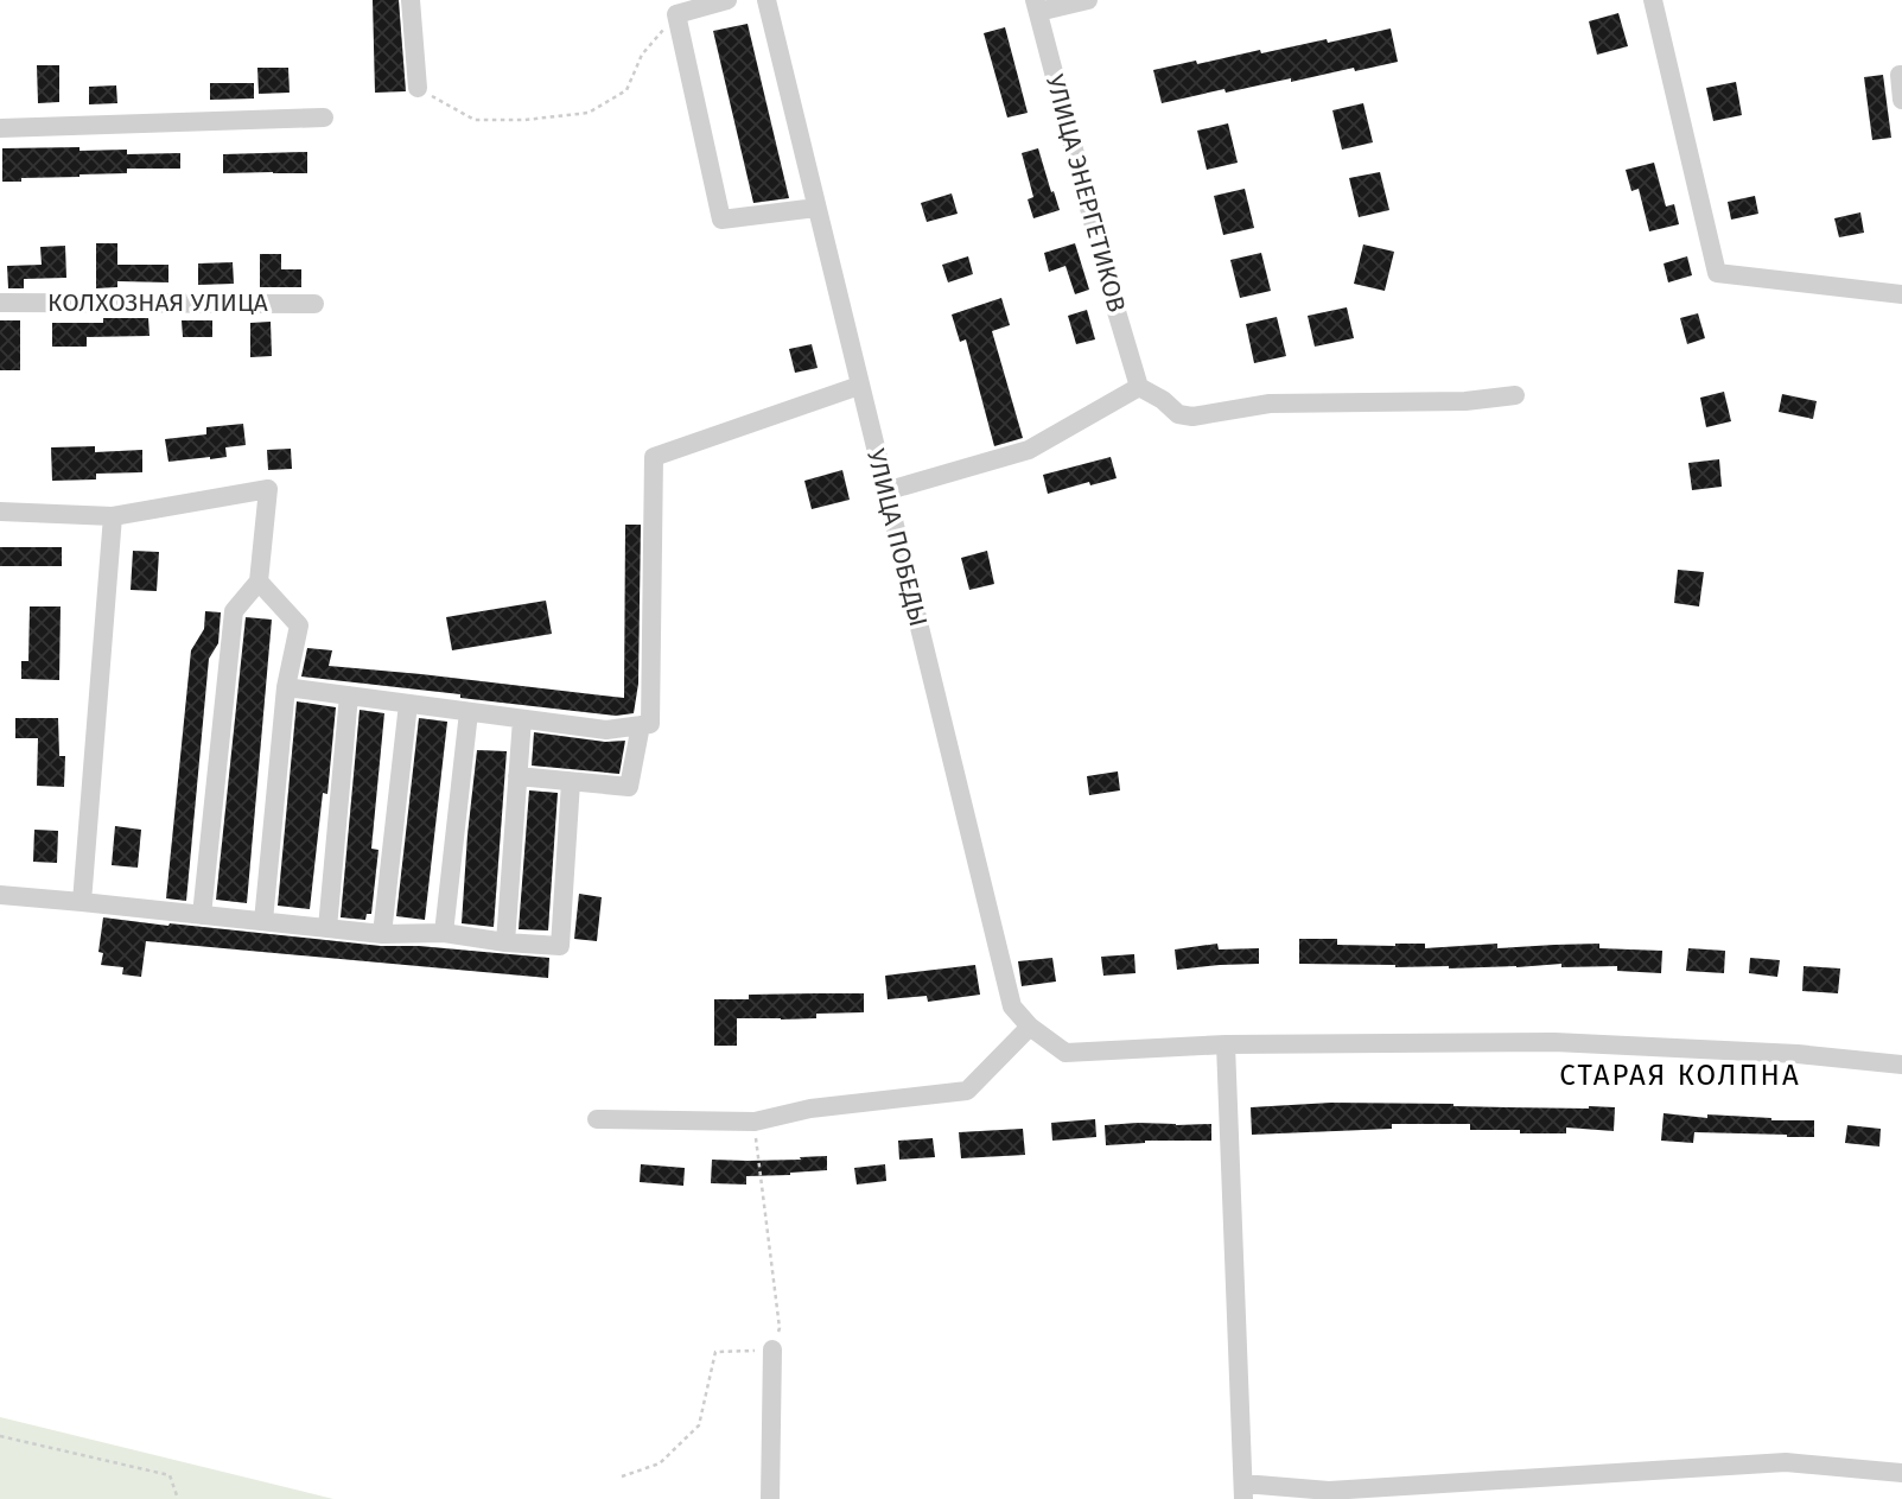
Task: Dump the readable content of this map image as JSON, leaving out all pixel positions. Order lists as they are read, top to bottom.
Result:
{
  "streets": {
    "street": ["УЛИЦА ЭНЕРГЕТИКОВ", "КОЛХОЗНАЯ УЛИЦА", "УЛИЦА ПОБЕДЫ"]
  },
  "districts": ["СТАРАЯ КОЛПНА"]
}
